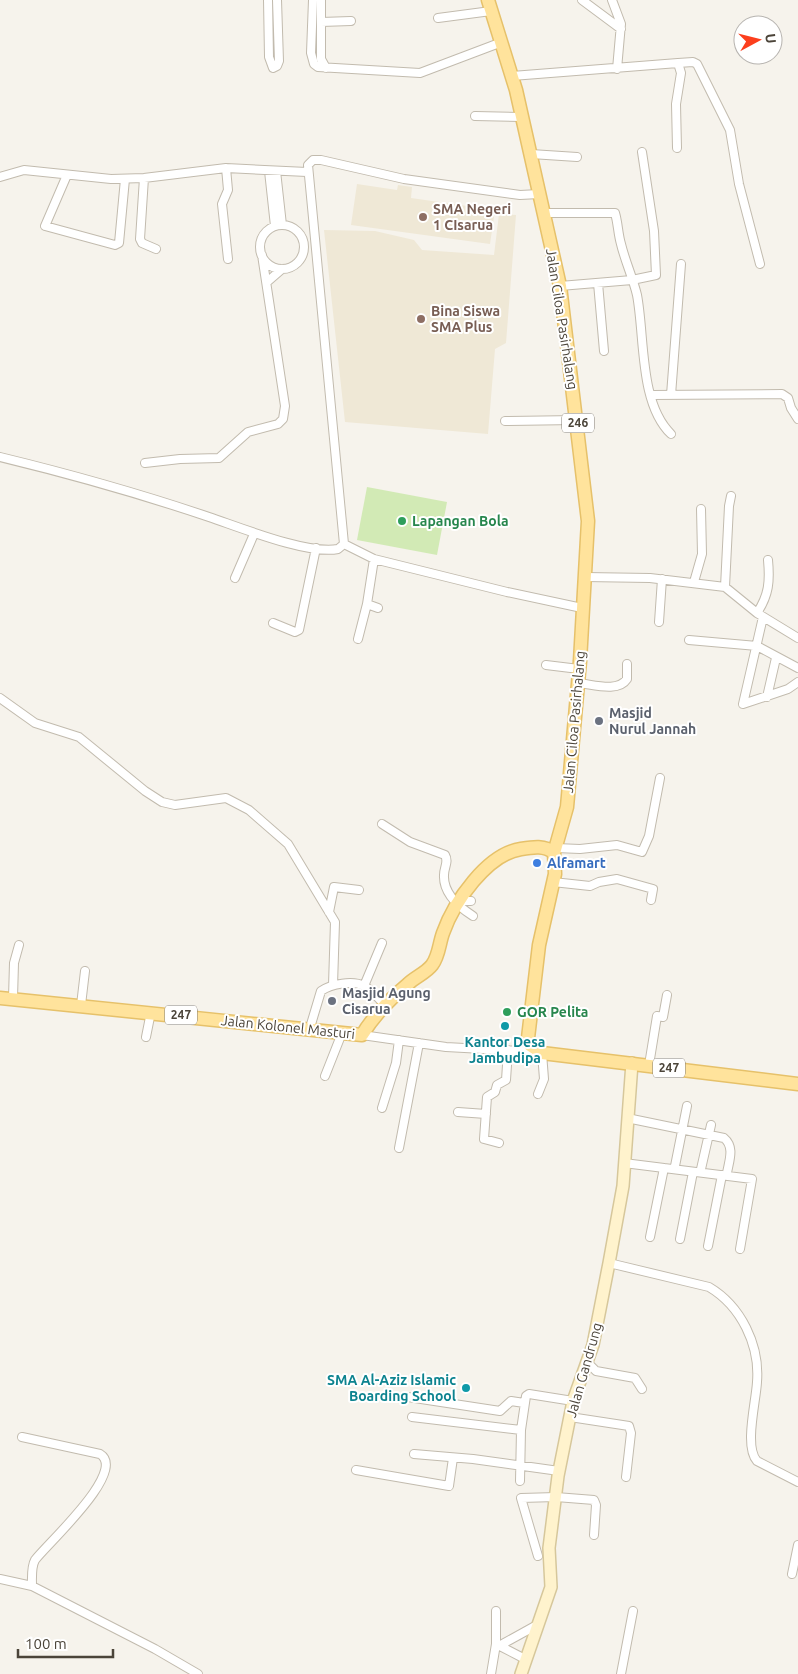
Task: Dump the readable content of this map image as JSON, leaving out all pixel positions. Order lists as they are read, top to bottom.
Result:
{
  "streets": {
    "main road": [
      "Jalan Ciloa Pasirhalang",
      "246",
      "247",
      "Jalan Kolonel Masturi"
    ],
    "street": ["Jalan Gandrung"]
  },
  "crossings": [
    ["Jalan Ciloa Pasirhalang", "Jalan Kolonel Masturi"],
    ["247", "Jalan Gandrung"]
  ],
  "places": [
    "SMA Negeri 1 CIsarua",
    "Bina Siswa SMA Plus",
    "Lapangan Bola",
    "Masjid Nurul Jannah",
    "Alfamart",
    "Masjid Agung Cisarua",
    "GOR Pelita",
    "Kantor Desa Jambudipa",
    "SMA Al-Aziz Islamic Boarding School"
  ],
  "scale_bar": "100 m",
  "north": "right"
}
